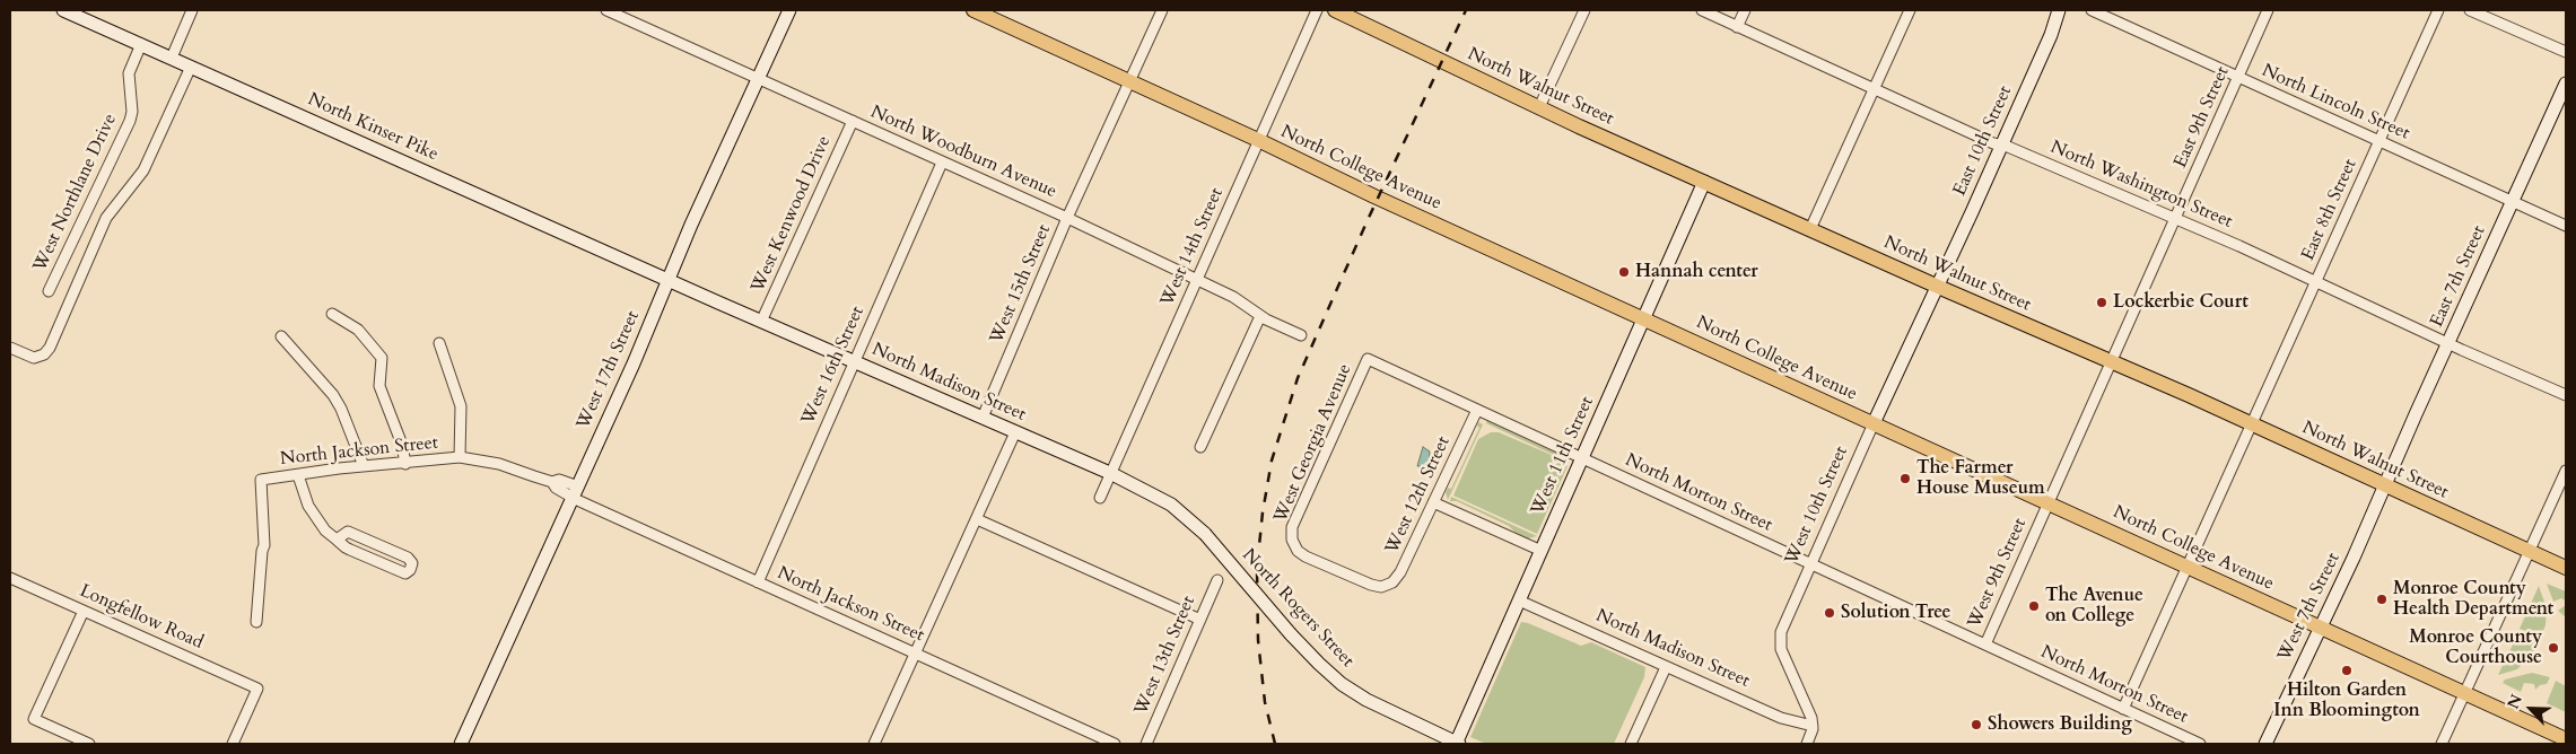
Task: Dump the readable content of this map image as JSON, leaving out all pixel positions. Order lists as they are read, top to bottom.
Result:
{
  "streets": {
    "main road": ["North Walnut Street", "North College Avenue"],
    "street": [
      "North Lincoln Street",
      "East 9th Street",
      "North Kinser Pike",
      "East 10th Street",
      "North Woodburn Avenue",
      "North Washington Street",
      "West Northlane Drive",
      "East 8th Street",
      "West Kenwood Drive",
      "West 14th Street",
      "East 7th Street",
      "West 15th Street",
      "West 16th Street",
      "West 17th Street",
      "North Madison Street",
      "West Georgia Avenue",
      "North Jackson Street",
      "West 11th Street",
      "North Morton Street",
      "West 12th Street",
      "West 10th Street",
      "West 9th Street",
      "West 7th Street",
      "North Rogers Street",
      "Longfellow Road",
      "West 13th Street"
    ]
  },
  "crossings": [
    ["North Walnut Street", "East 9th Street"],
    ["North Walnut Street", "East 10th Street"],
    ["North Walnut Street", "East 8th Street"],
    ["North Walnut Street", "East 7th Street"],
    ["North Walnut Street", "West 11th Street"],
    ["North Walnut Street", "West 10th Street"],
    ["North Walnut Street", "West 9th Street"],
    ["North Walnut Street", "West 7th Street"],
    ["North Lincoln Street", "East 9th Street"],
    ["North Lincoln Street", "East 8th Street"],
    ["North Lincoln Street", "East 7th Street"],
    ["East 9th Street", "North Washington Street"],
    ["East 9th Street", "West 9th Street"],
    ["North Kinser Pike", "West Northlane Drive"],
    ["North Kinser Pike", "West 17th Street"],
    ["North Kinser Pike", "North Madison Street"],
    ["East 10th Street", "North Washington Street"],
    ["East 10th Street", "West 10th Street"],
    ["North Woodburn Avenue", "West Kenwood Drive"],
    ["North Woodburn Avenue", "West 14th Street"],
    ["North Woodburn Avenue", "West 15th Street"],
    ["North Woodburn Avenue", "West 16th Street"],
    ["North Woodburn Avenue", "West 17th Street"],
    ["North College Avenue", "East 8th Street"],
    ["North College Avenue", "West 14th Street"],
    ["North College Avenue", "West 15th Street"],
    ["North College Avenue", "West 11th Street"],
    ["North College Avenue", "West 10th Street"],
    ["North College Avenue", "West 9th Street"],
    ["North College Avenue", "West 7th Street"],
    ["North Washington Street", "East 8th Street"],
    ["North Washington Street", "East 7th Street"],
    ["East 8th Street", "North Morton Street"],
    ["West Kenwood Drive", "North Madison Street"],
    ["West 14th Street", "North Madison Street"],
    ["East 7th Street", "West 7th Street"],
    ["West 15th Street", "North Madison Street"],
    ["West 16th Street", "North Madison Street"],
    ["West 16th Street", "North Jackson Street"],
    ["West 17th Street", "North Madison Street"],
    ["West 17th Street", "North Jackson Street"],
    ["North Madison Street", "West 11th Street"],
    ["North Madison Street", "West 10th Street"],
    ["North Madison Street", "North Rogers Street"],
    ["West Georgia Avenue", "North Morton Street"],
    ["West Georgia Avenue", "West 12th Street"],
    ["West 11th Street", "North Morton Street"],
    ["West 11th Street", "North Rogers Street"],
    ["North Morton Street", "West 12th Street"],
    ["North Morton Street", "West 10th Street"],
    ["North Morton Street", "West 9th Street"]
  ],
  "places": [
    "Hannah center",
    "Lockerbie Court",
    "The Farmer House Museum",
    "Monroe County Health Department",
    "The Avenue on College",
    "Solution Tree",
    "Monroe County Courthouse",
    "Hilton Garden Inn Bloomington",
    "Showers Building"
  ],
  "north": "top left"
}
